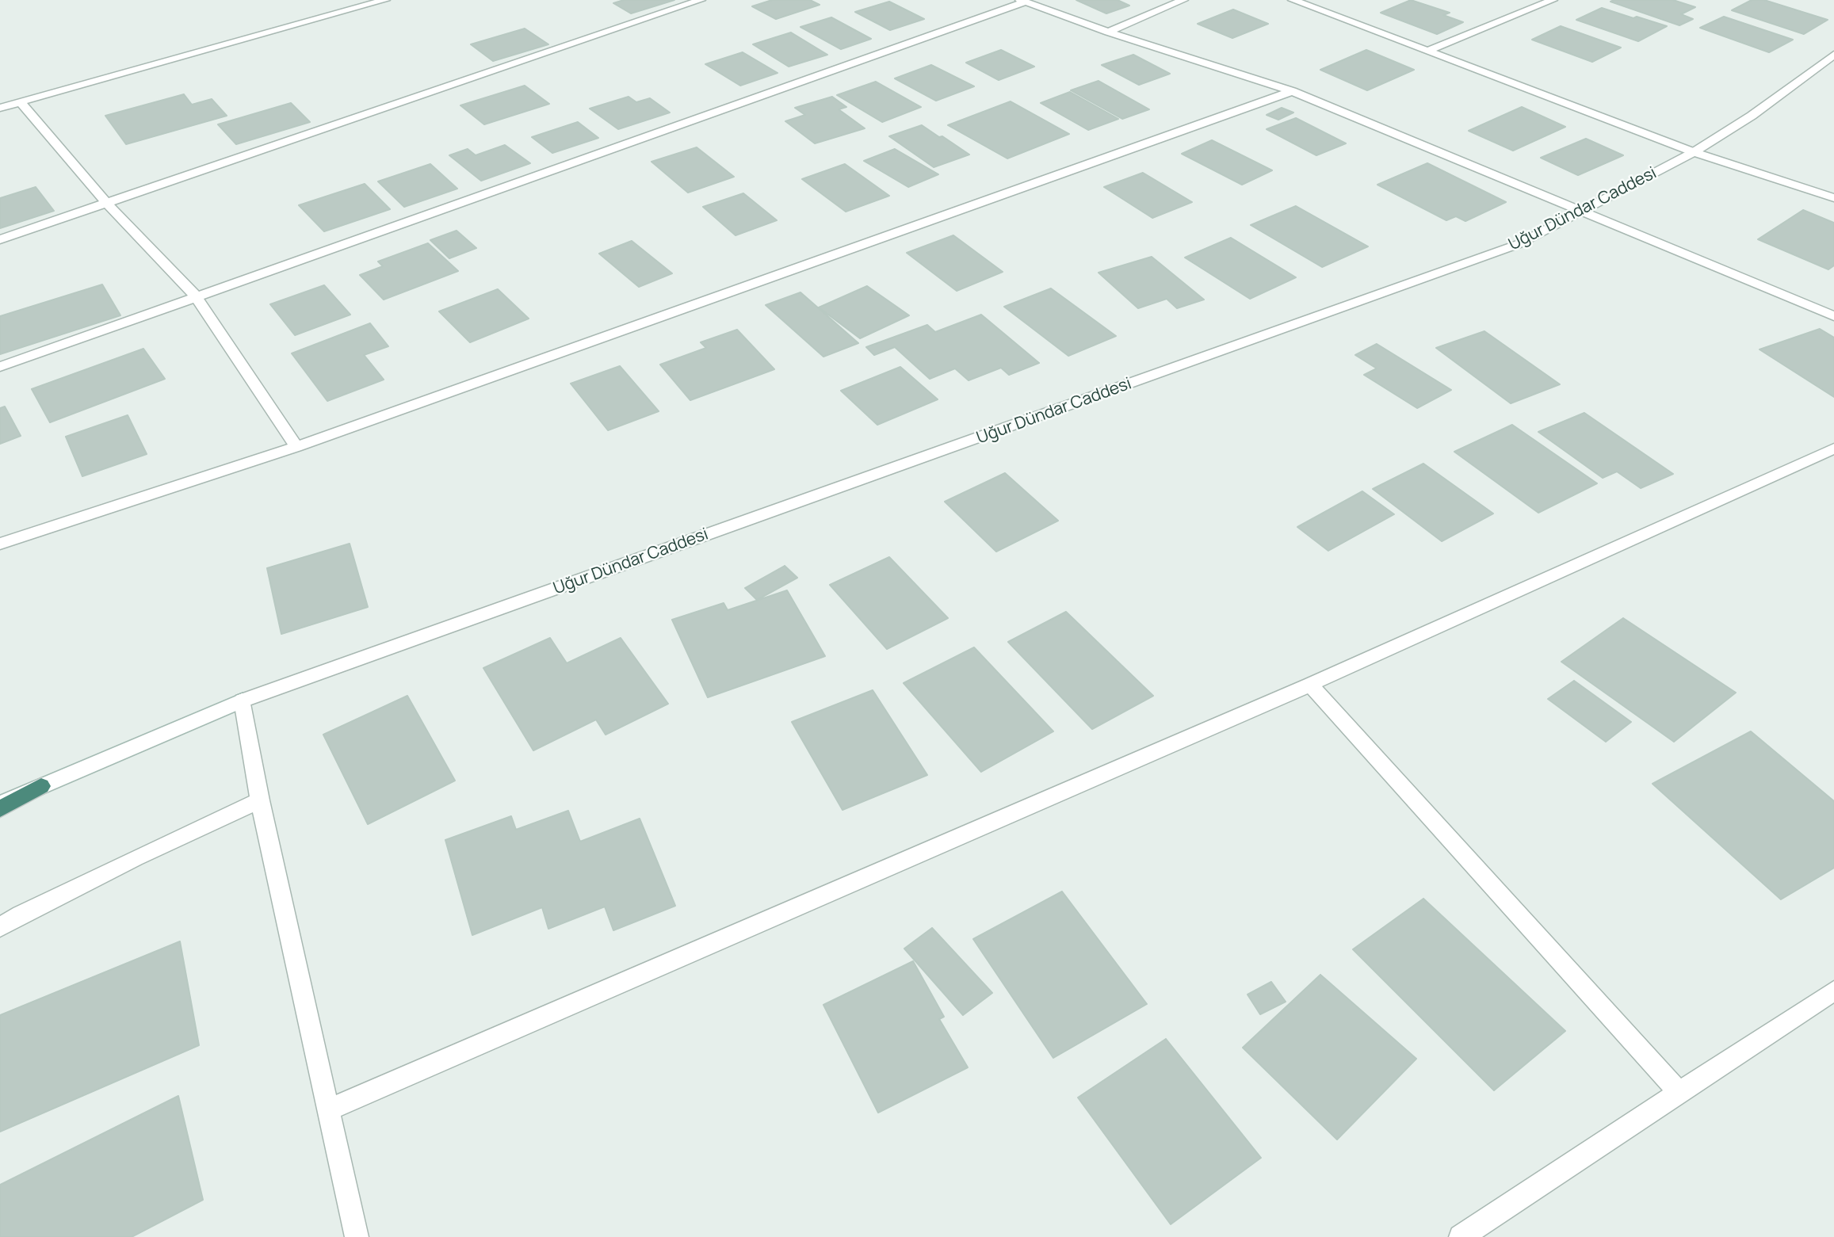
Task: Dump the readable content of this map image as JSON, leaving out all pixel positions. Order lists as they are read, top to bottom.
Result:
{
  "streets": {
    "street": ["Uğur Dündar Caddesi"]
  }
}
